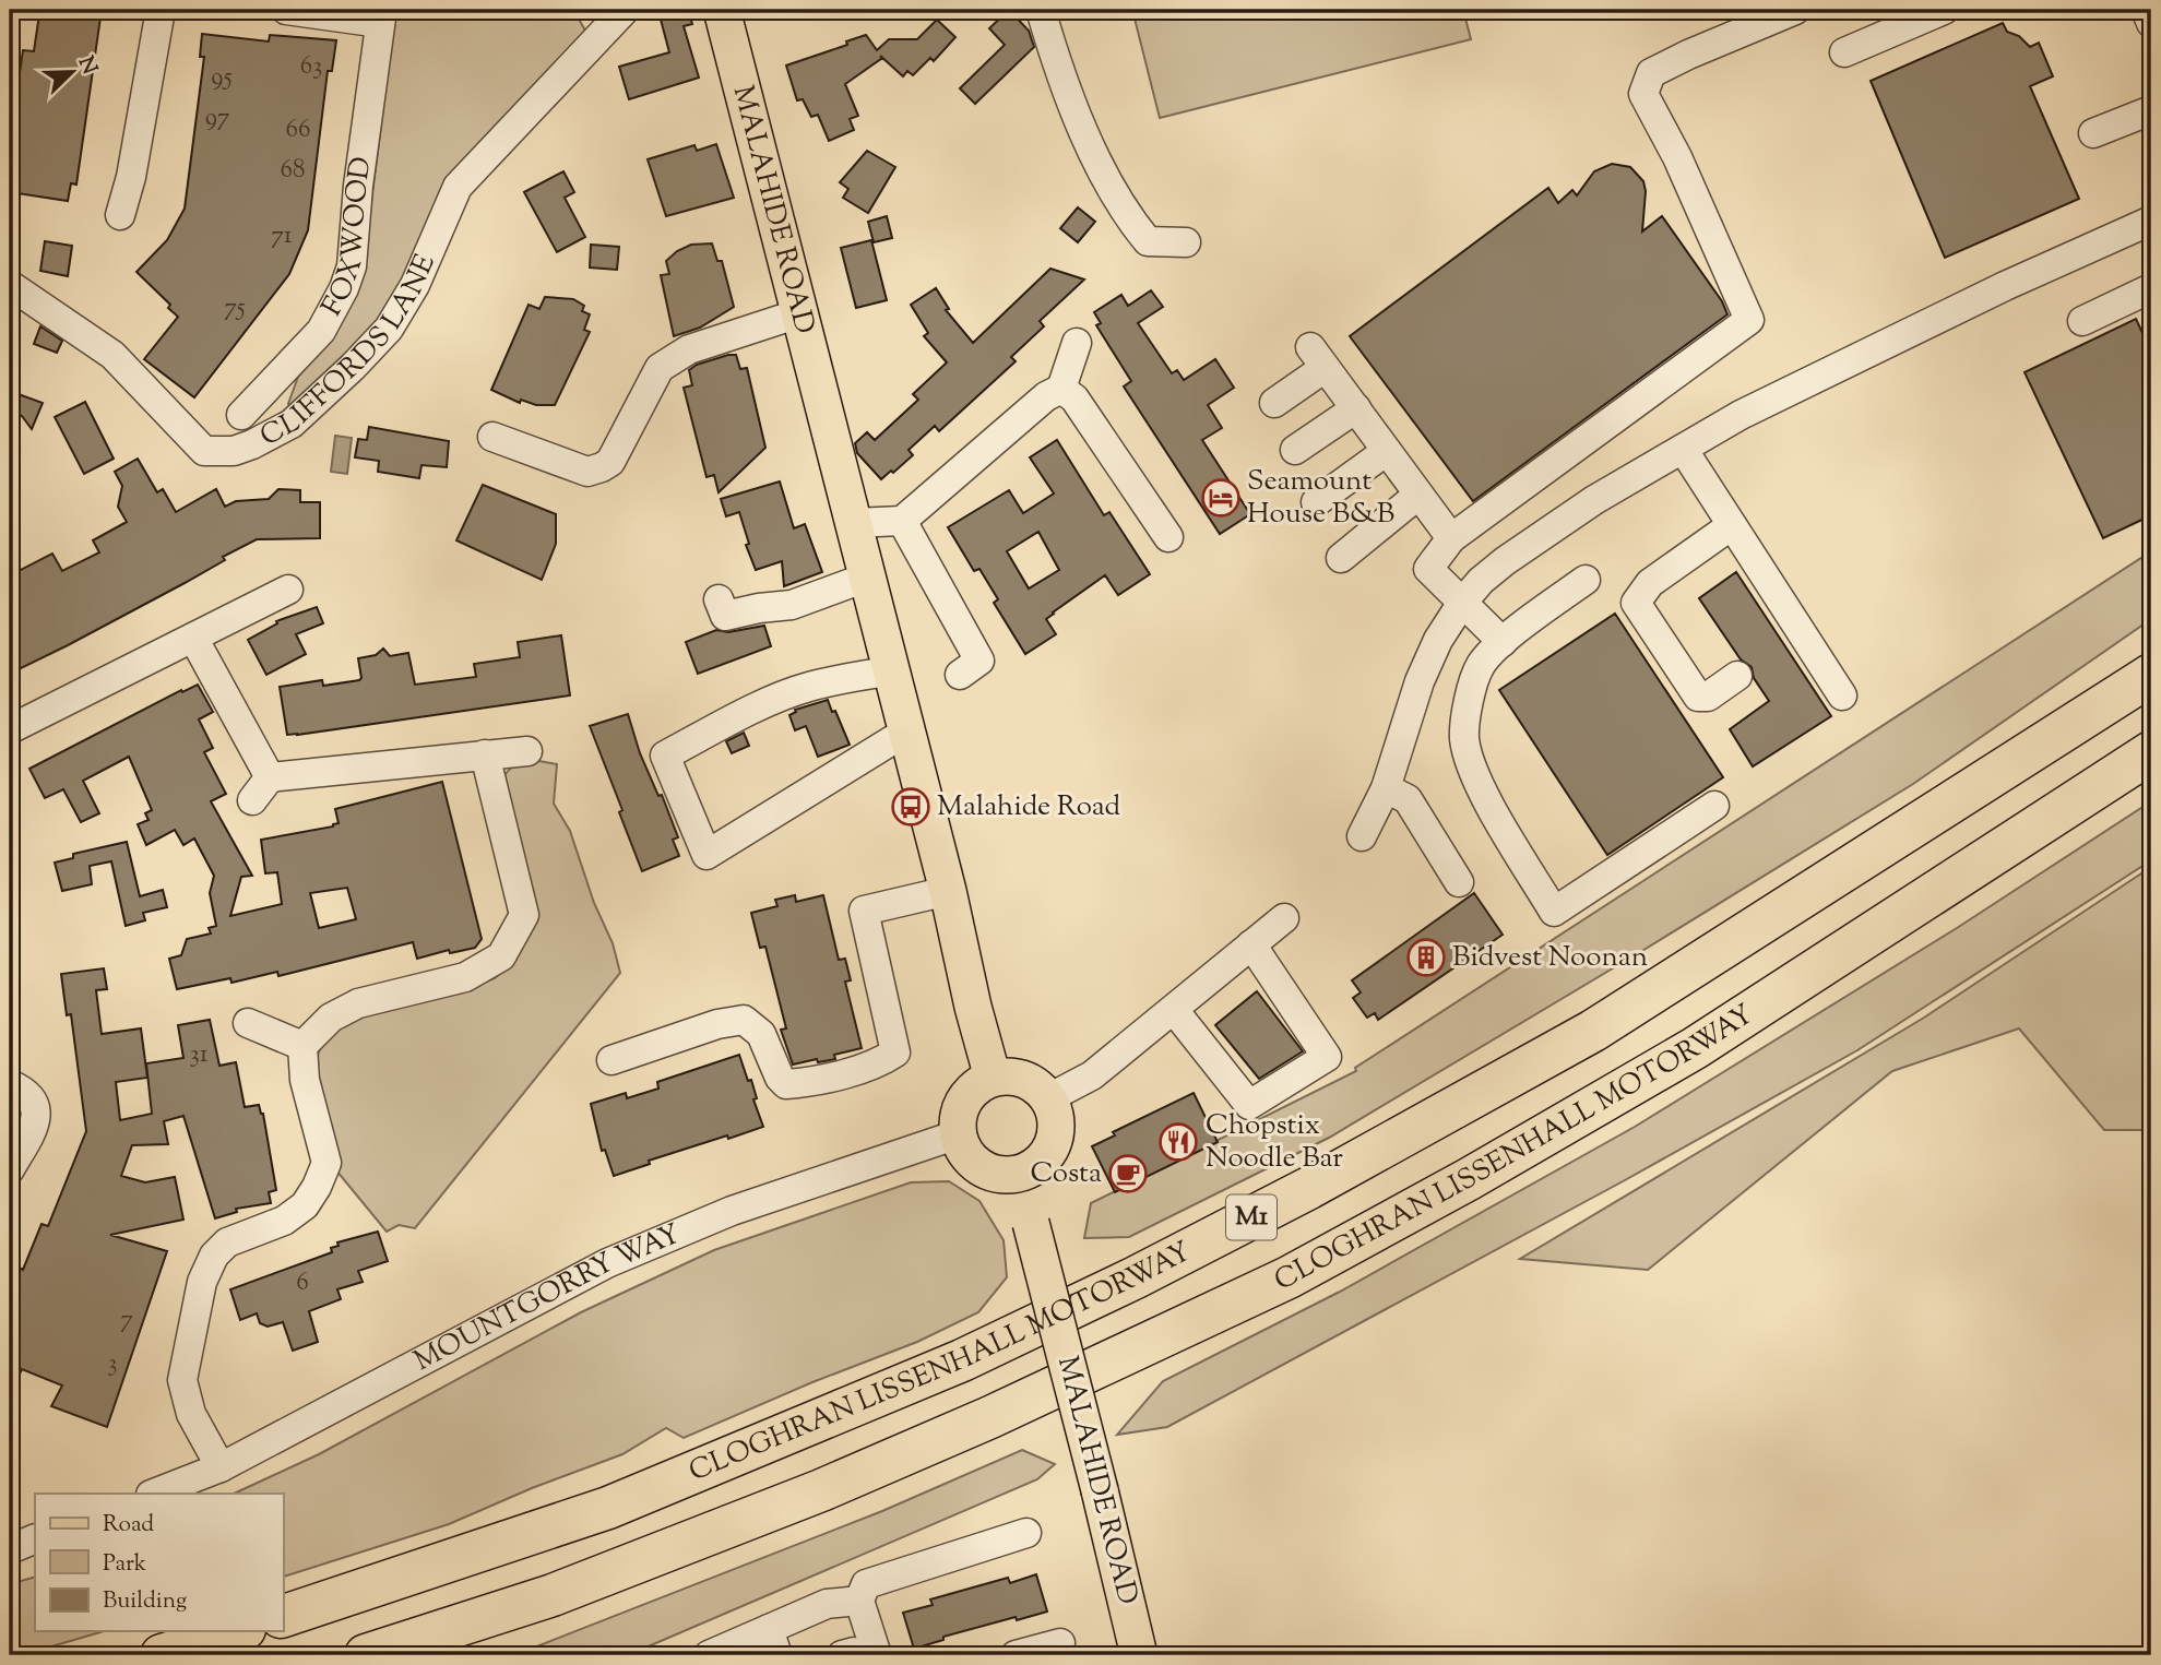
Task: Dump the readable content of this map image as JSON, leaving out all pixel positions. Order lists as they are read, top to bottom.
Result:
{
  "streets": {
    "highway": ["CLOGHRAN LISSENHALL MOTORWAY", "M1"],
    "main road": ["MALAHIDE ROAD"],
    "street": ["FOXWOOD", "CLIFFORDS LANE", "MOUNTGORRY WAY"]
  },
  "crossings": [
    ["MALAHIDE ROAD", "MOUNTGORRY WAY"]
  ],
  "places": {
    "hotel": ["Seamount House B&B"],
    "bus stop": ["Malahide Road"],
    "building": ["Bidvest Noonan"],
    "restaurant": ["Chopstix Noodle Bar"],
    "cafe": ["Costa"]
  },
  "house_numbers": [
    "63",
    "95",
    "97",
    "66",
    "68",
    "71",
    "75",
    "31",
    "6",
    "7",
    "3"
  ],
  "legend": ["Road", "Park", "Building"],
  "north": "top right"
}
